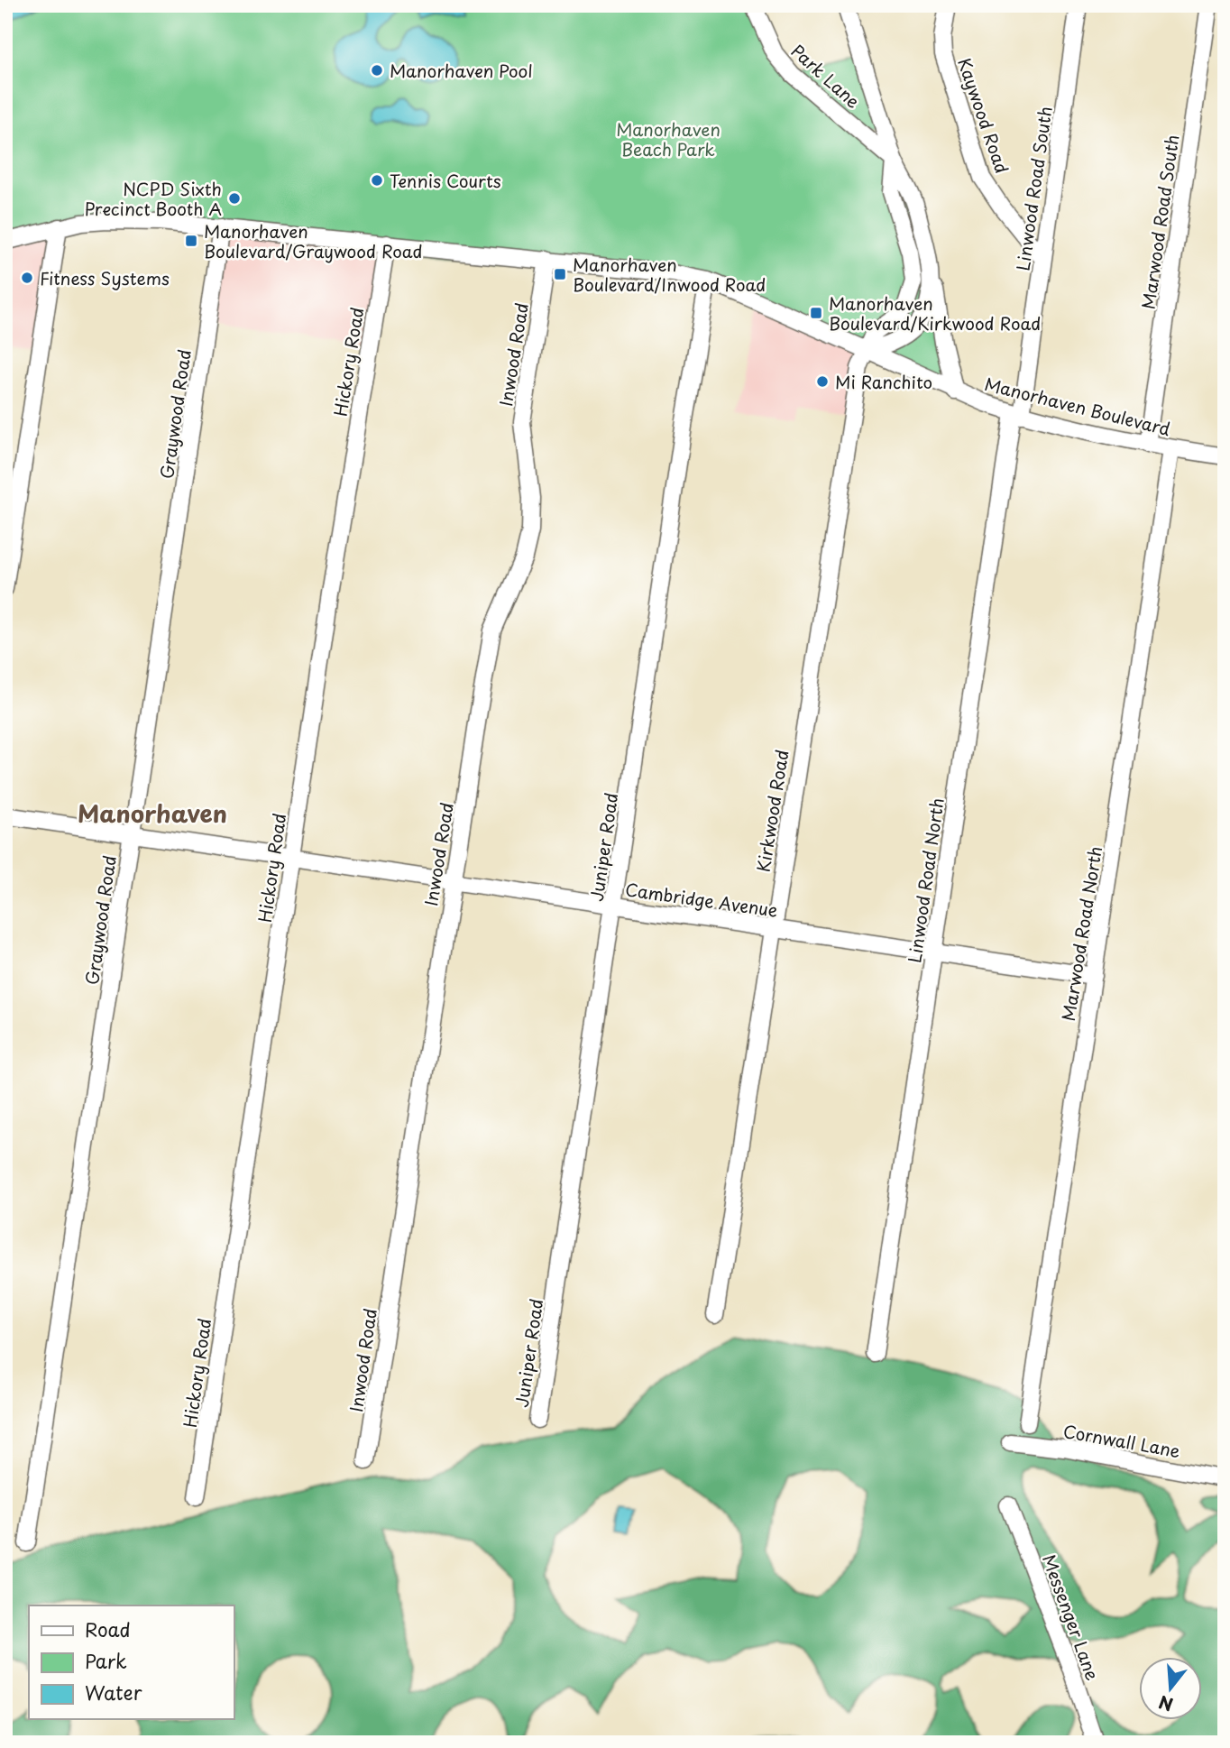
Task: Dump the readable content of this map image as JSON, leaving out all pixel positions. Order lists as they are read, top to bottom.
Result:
{
  "streets": {
    "street": [
      "Park Lane",
      "Kaywood Road",
      "Linwood Road South",
      "Marwood Road South",
      "Inwood Road",
      "Hickory Road",
      "Manorhaven Boulevard",
      "Graywood Road",
      "Kirkwood Road",
      "Juniper Road",
      "Linwood Road North",
      "Cambridge Avenue",
      "Marwood Road North",
      "Cornwall Lane",
      "Messenger Lane"
    ]
  },
  "crossings": [
    ["Park Lane", "Kirkwood Road"],
    ["Kaywood Road", "Linwood Road South"],
    ["Linwood Road South", "Manorhaven Boulevard"],
    ["Linwood Road South", "Linwood Road North"],
    ["Marwood Road South", "Manorhaven Boulevard"],
    ["Inwood Road", "Manorhaven Boulevard"],
    ["Inwood Road", "Cambridge Avenue"],
    ["Hickory Road", "Manorhaven Boulevard"],
    ["Hickory Road", "Cambridge Avenue"],
    ["Manorhaven Boulevard", "Graywood Road"],
    ["Manorhaven Boulevard", "Kirkwood Road"],
    ["Manorhaven Boulevard", "Juniper Road"],
    ["Manorhaven Boulevard", "Linwood Road North"],
    ["Manorhaven Boulevard", "Marwood Road North"],
    ["Graywood Road", "Cambridge Avenue"],
    ["Kirkwood Road", "Cambridge Avenue"],
    ["Juniper Road", "Cambridge Avenue"],
    ["Linwood Road North", "Cambridge Avenue"],
    ["Cambridge Avenue", "Marwood Road North"]
  ],
  "districts": ["Manorhaven"],
  "parks": ["Manorhaven Beach Park"],
  "places": {
    "other": [
      "Manorhaven Pool",
      "Tennis Courts",
      "NCPD Sixth Precinct Booth A",
      "Fitness Systems",
      "Mi Ranchito"
    ],
    "transit": ["Manorhaven Boulevard/Graywood Road", "Manorhaven Boulevard/Inwood Road", "Manorhaven Boulevard/Kirkwood Road"]
  },
  "legend": ["Road", "Park", "Water"],
  "north": "bottom"
}
